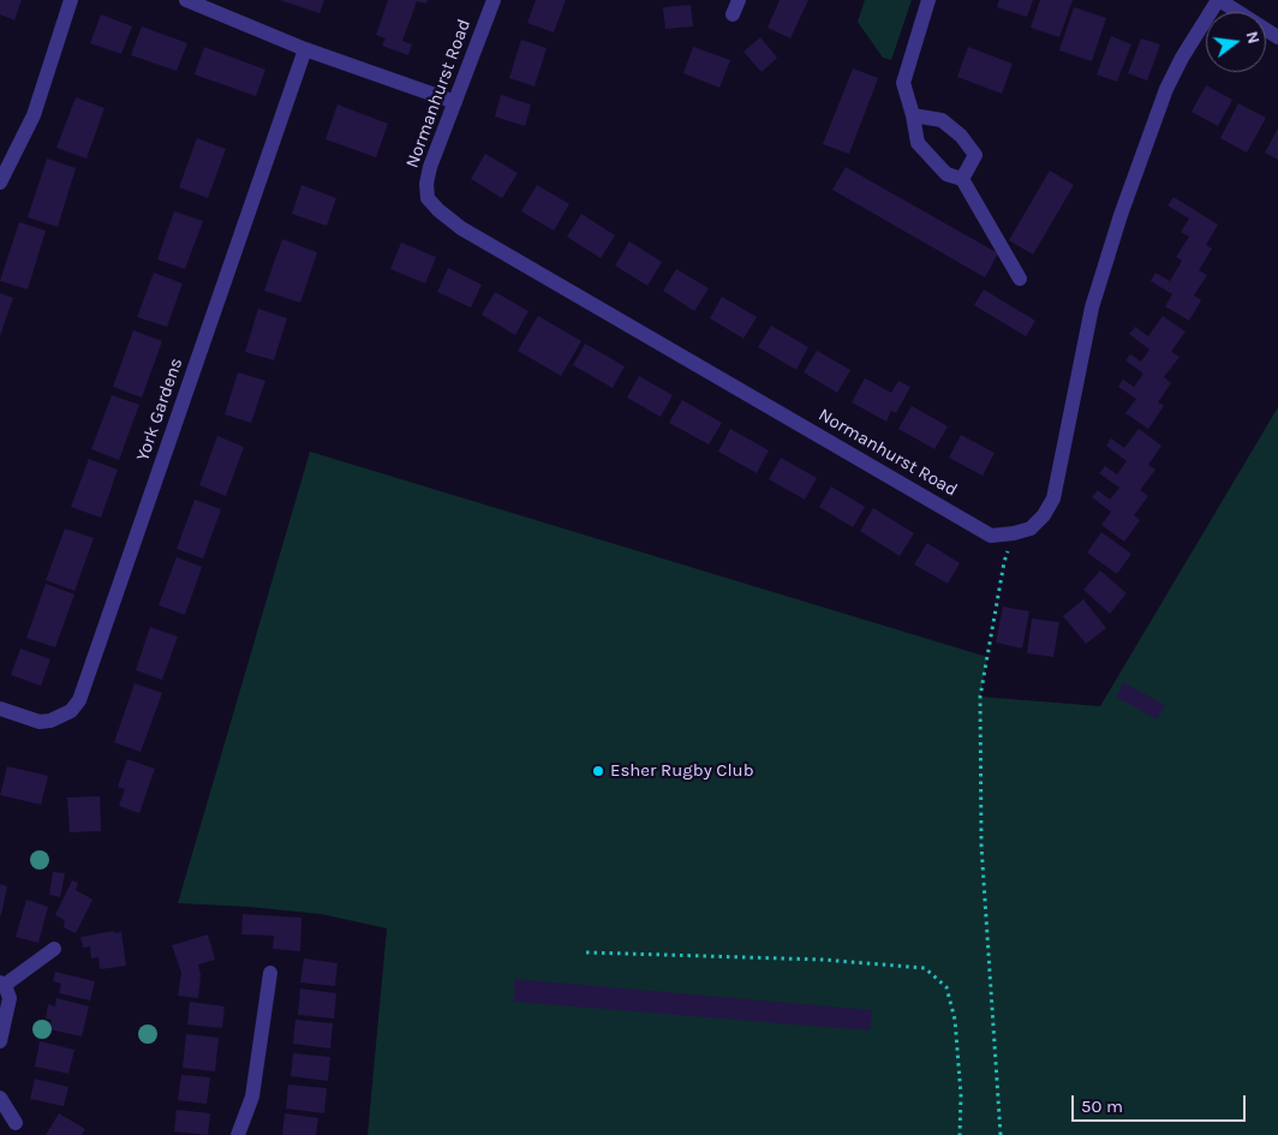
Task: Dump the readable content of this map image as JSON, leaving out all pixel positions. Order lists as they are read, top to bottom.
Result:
{
  "streets": {
    "street": ["Normanhurst Road", "York Gardens"]
  },
  "places": ["Esher Rugby Club"],
  "scale_bar": "50 m",
  "north": "right"
}
